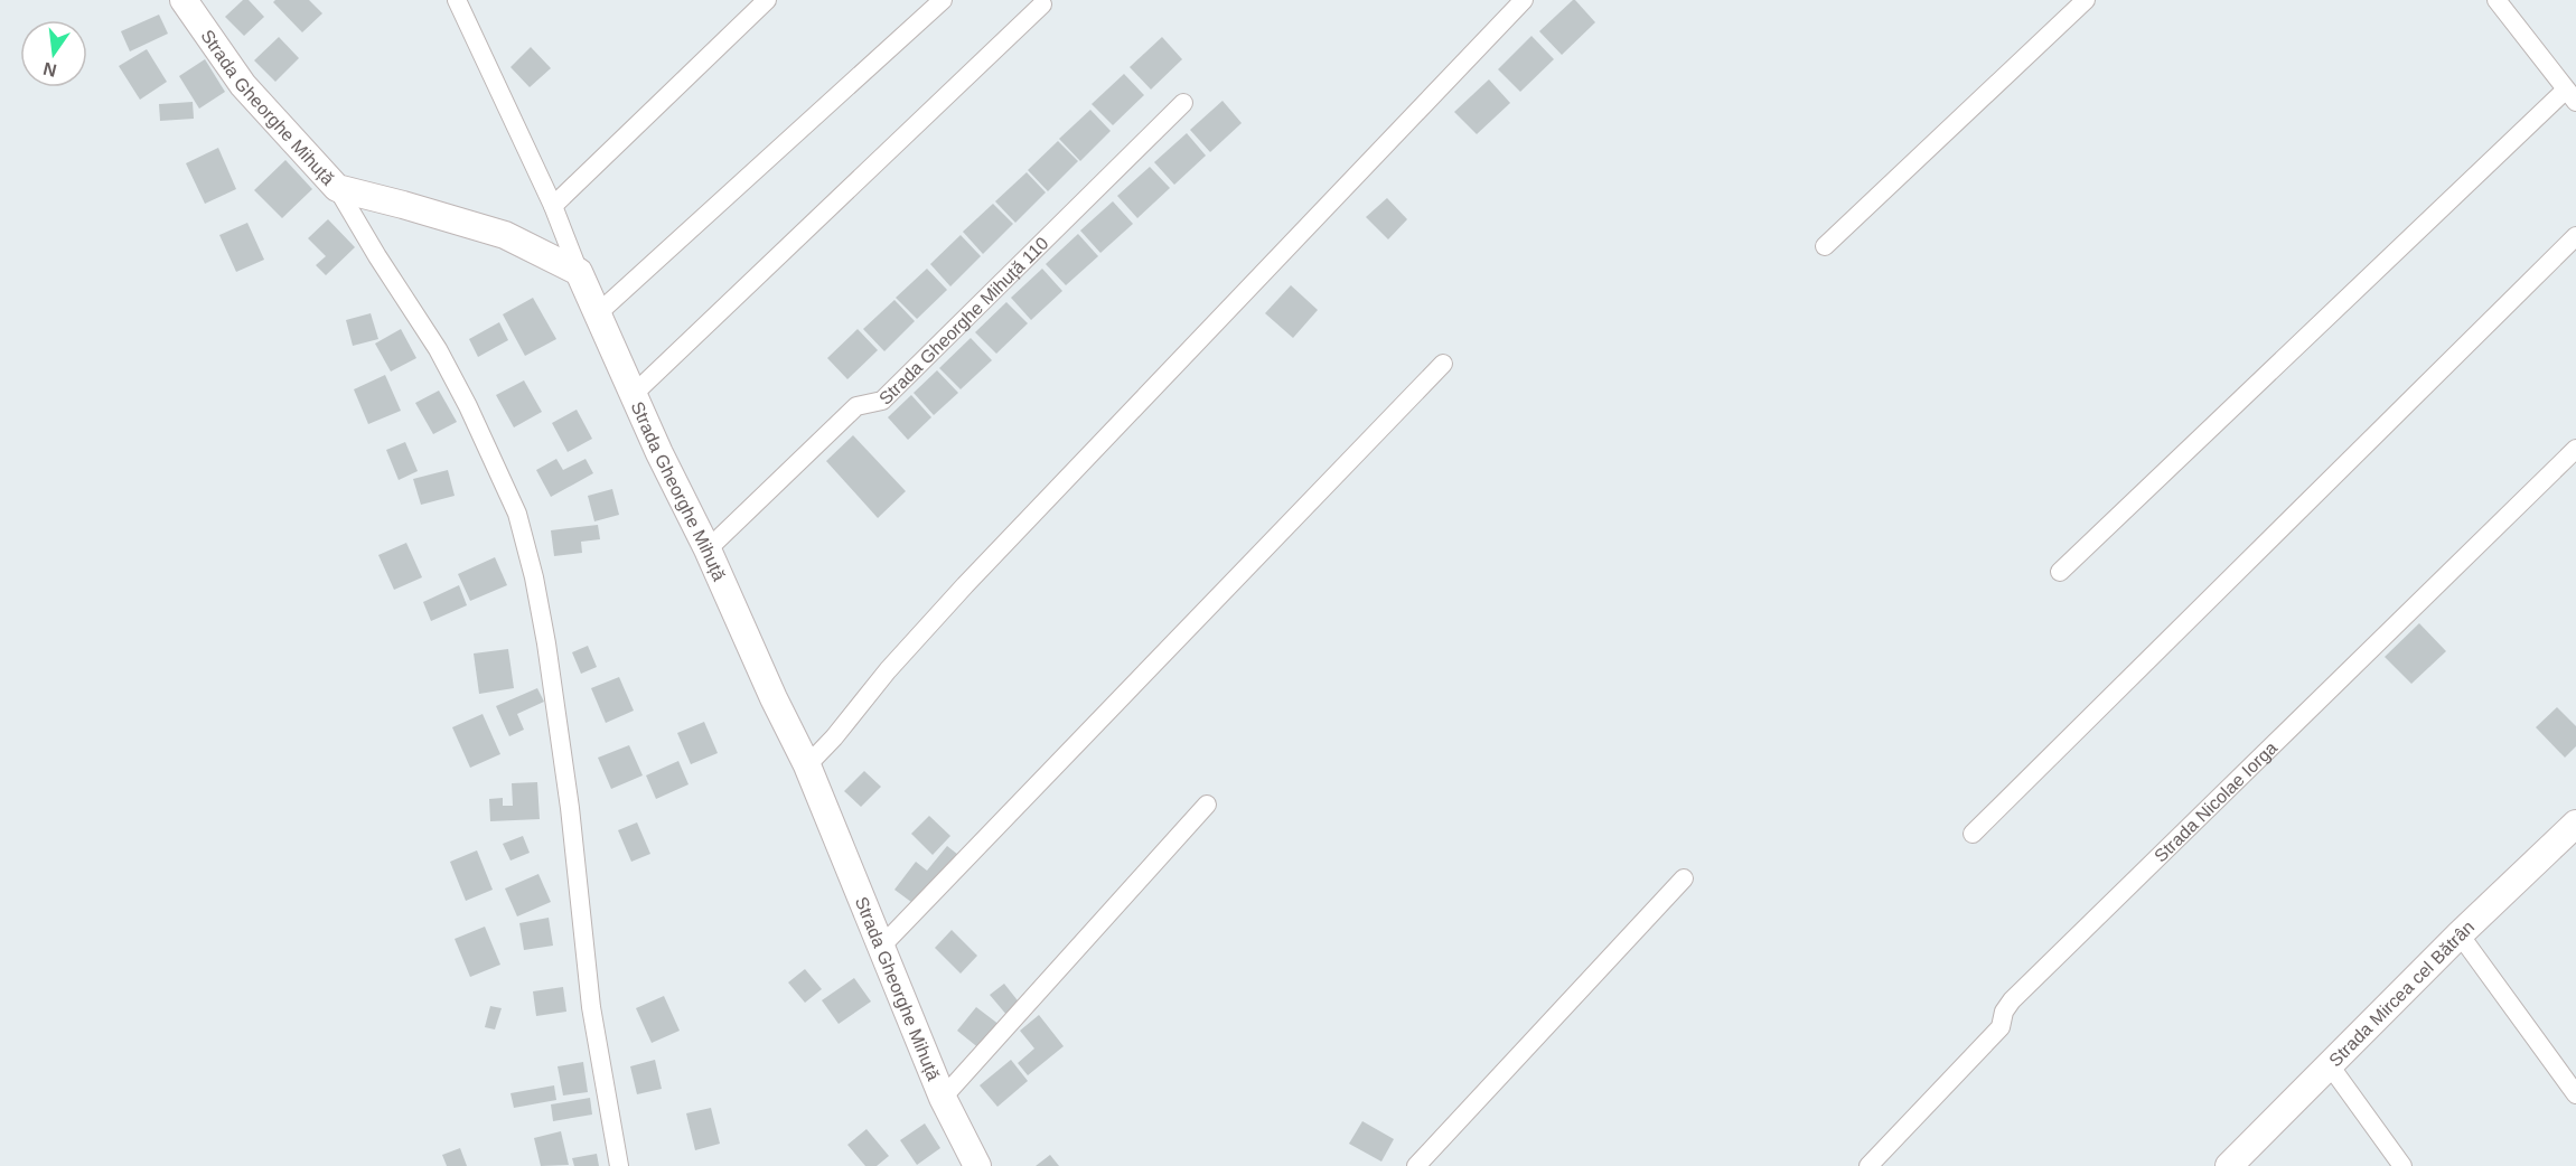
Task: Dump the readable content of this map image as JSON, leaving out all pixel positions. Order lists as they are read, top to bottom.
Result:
{
  "streets": {
    "street": [
      "Strada Gheorghe Mihuță",
      "Strada Gheorghe Mihuță 110",
      "Strada Nicolae Iorga",
      "Strada Mircea cel Bătrân"
    ]
  },
  "crossings": [
    ["Strada Gheorghe Mihuță", "Strada Gheorghe Mihuță 110"]
  ],
  "north": "bottom"
}
